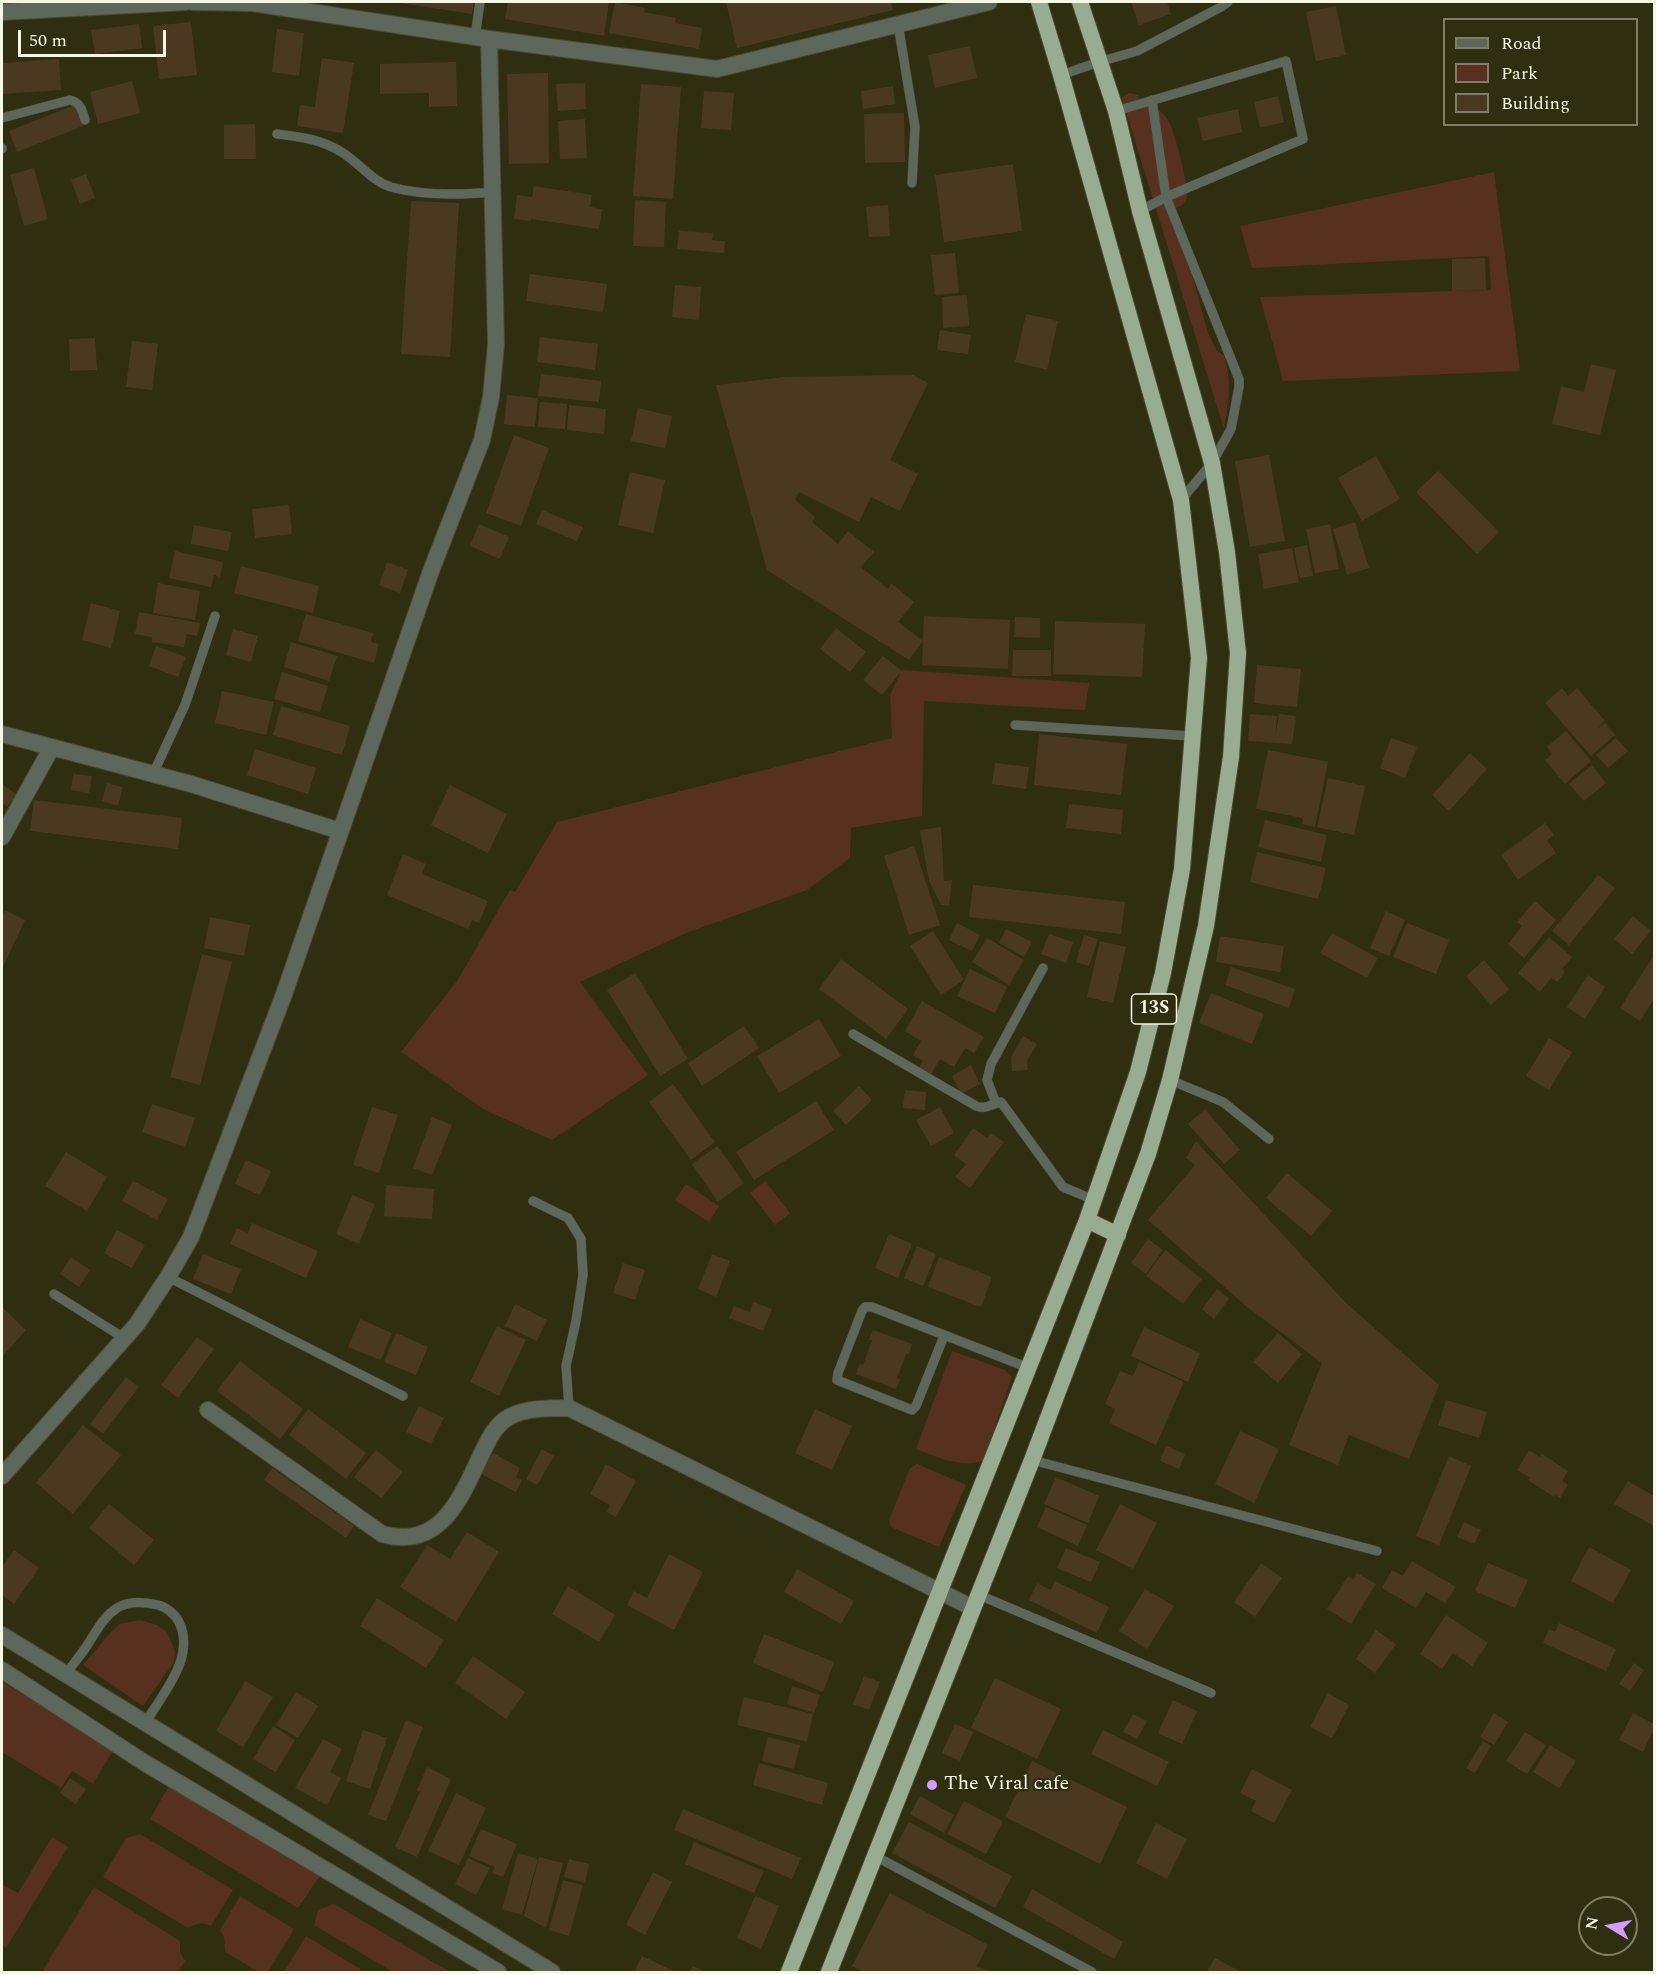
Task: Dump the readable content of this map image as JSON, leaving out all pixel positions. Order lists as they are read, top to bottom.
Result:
{
  "streets": {
    "highway": ["13S"]
  },
  "places": ["The Viral cafe"],
  "legend": ["Road", "Park", "Building"],
  "scale_bar": "50 m",
  "north": "left"
}
